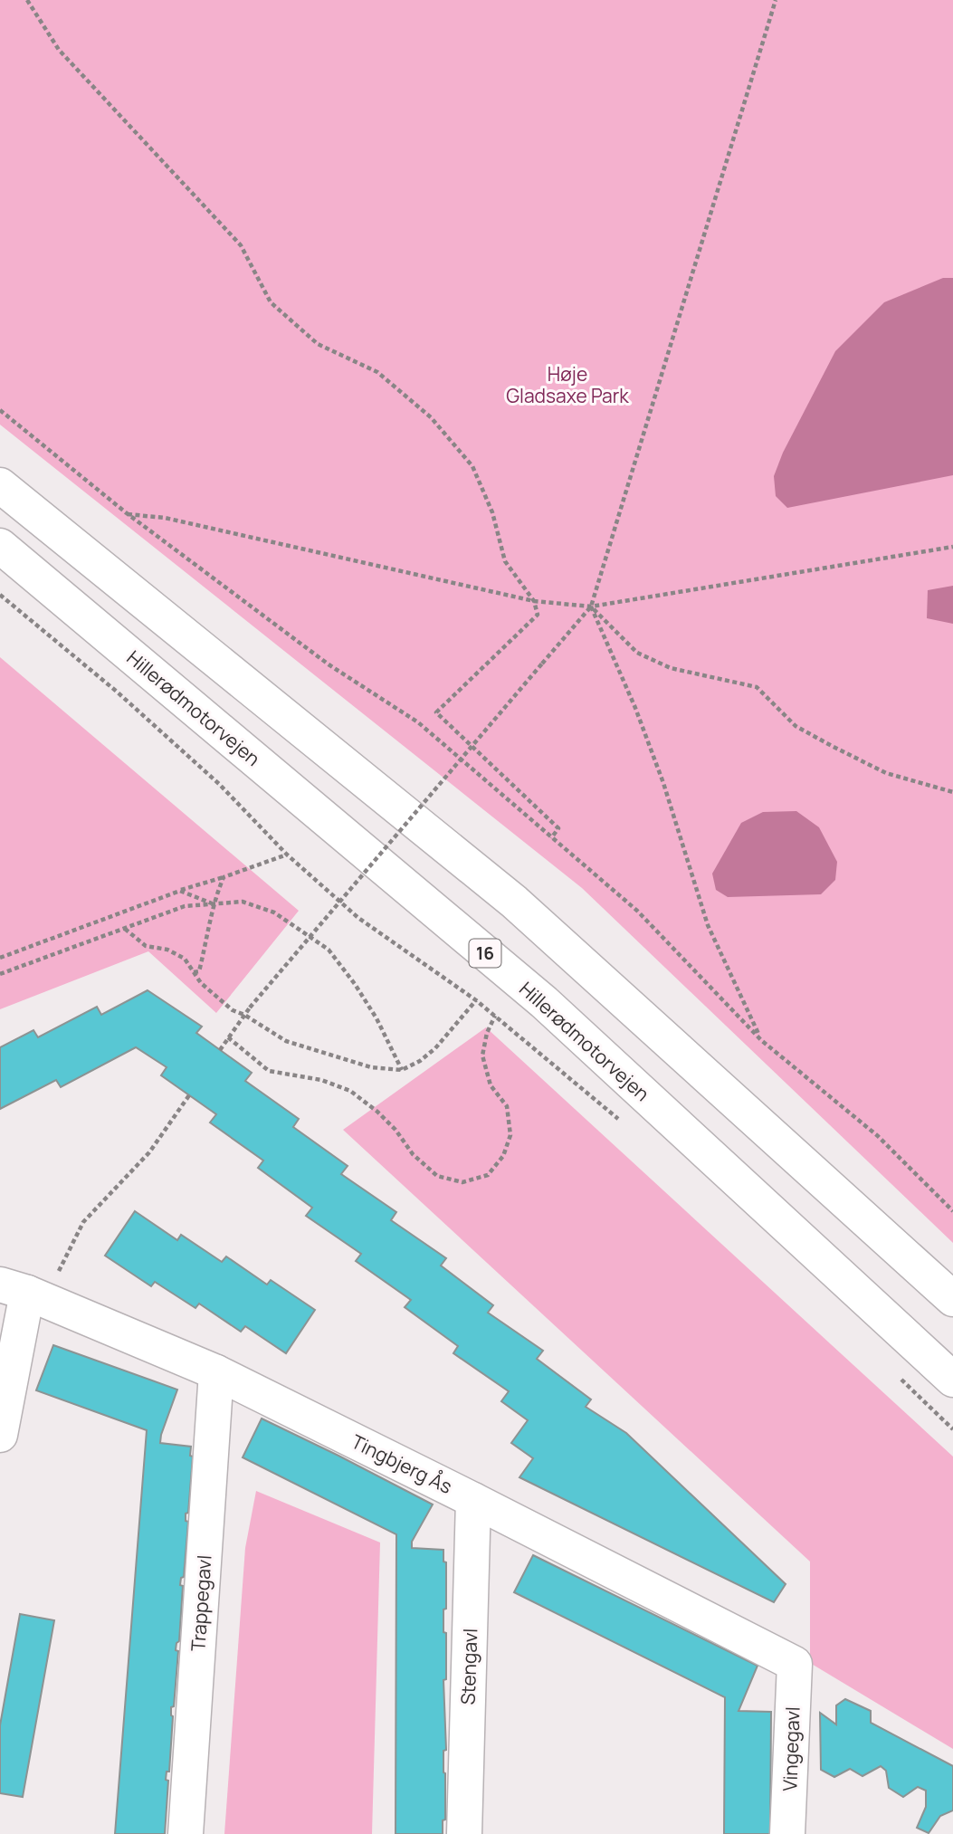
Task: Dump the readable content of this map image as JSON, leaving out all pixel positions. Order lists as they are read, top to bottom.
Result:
{
  "streets": {
    "main road": [
      "Hillerødmotorvejen",
      "16",
      "Tingbjerg Ås",
      "Trappegavl",
      "Stengavl",
      "Vingegavl"
    ]
  },
  "crossings": [
    ["Tingbjerg Ås", "Trappegavl"],
    ["Tingbjerg Ås", "Stengavl"],
    ["Tingbjerg Ås", "Vingegavl"]
  ],
  "parks": ["Høje Gladsaxe Park"]
}
